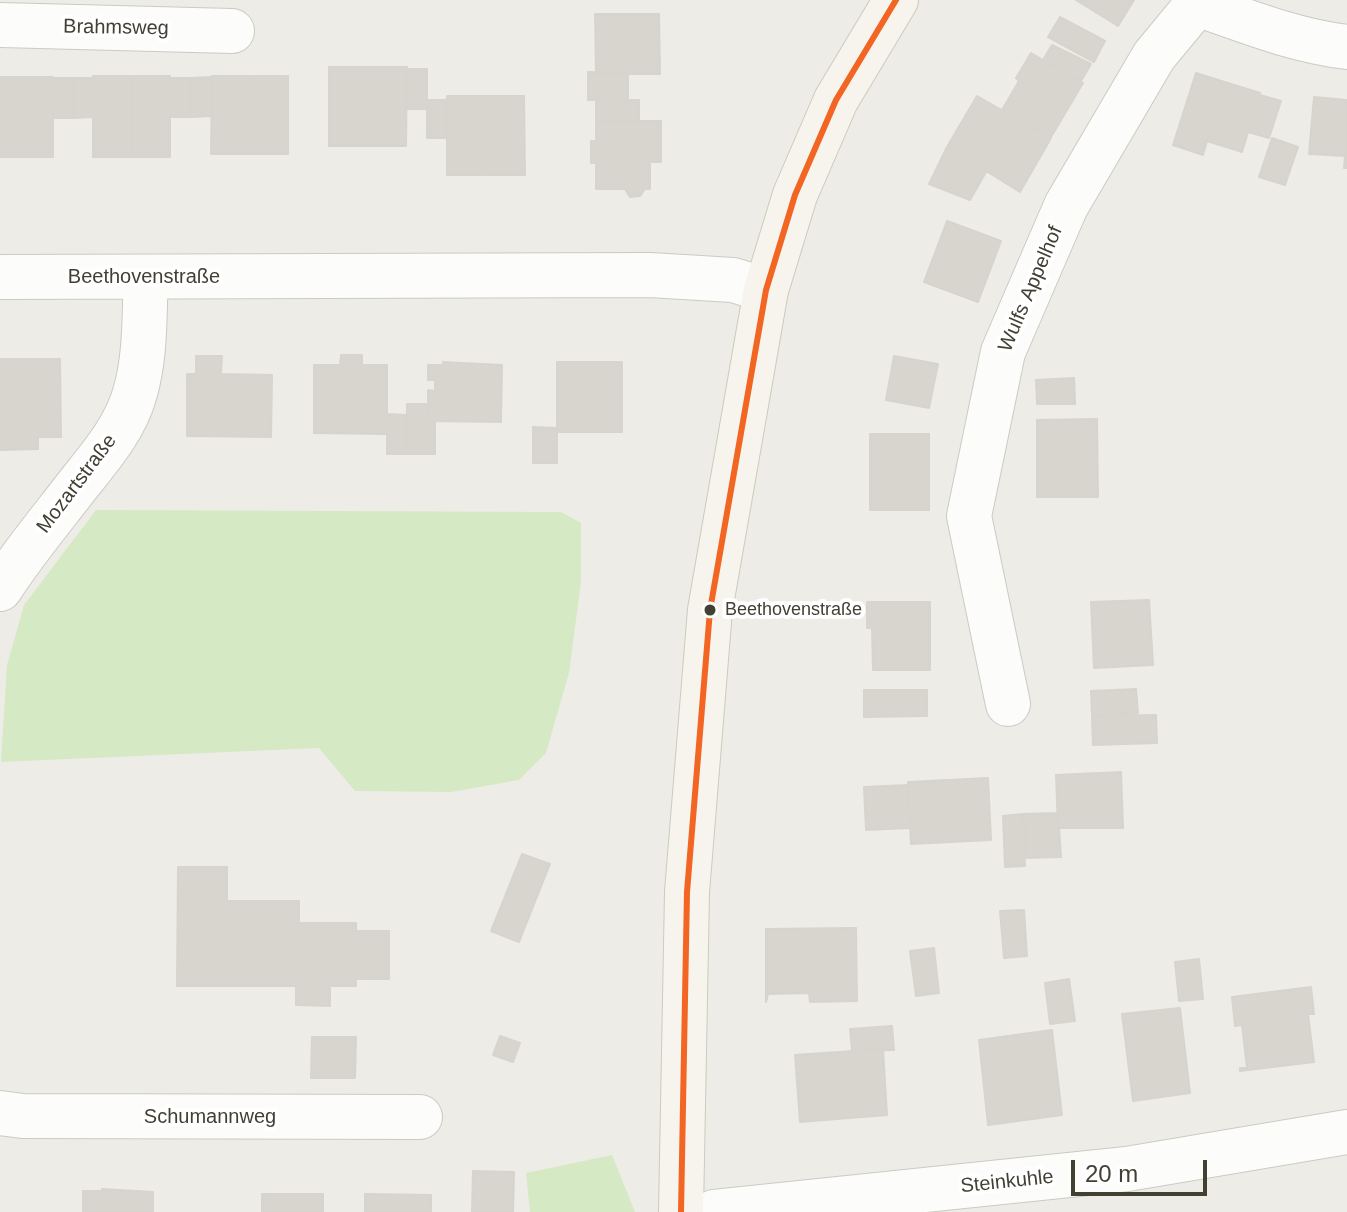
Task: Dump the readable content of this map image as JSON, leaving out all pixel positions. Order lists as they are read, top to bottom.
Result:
{
  "streets": {
    "street": [
      "Brahmsweg",
      "Beethovenstraße",
      "Wulfs Appelhof",
      "Mozartstraße",
      "Schumannweg",
      "Steinkuhle"
    ]
  },
  "crossings": [
    ["Beethovenstraße", "Mozartstraße"]
  ],
  "places": ["Beethovenstraße"],
  "scale_bar": "20 m"
}
